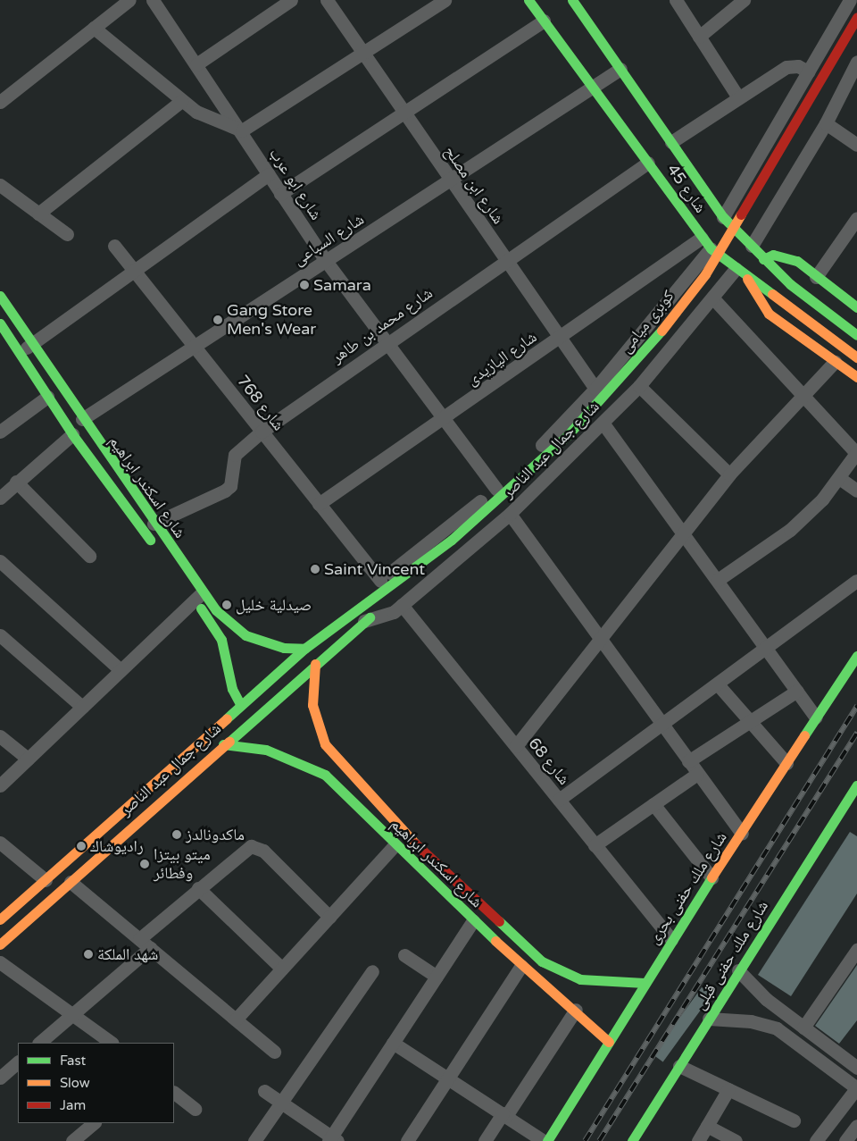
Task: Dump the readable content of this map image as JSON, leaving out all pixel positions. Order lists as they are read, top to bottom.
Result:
{
  "streets": {
    "main road": [
      "شارع 45",
      "كوبرى ميامى",
      "شارع جمال عبد الناصر",
      "شارع اسكندر ابراهيم",
      "شارع ملك حفنى بحرى",
      "شارع ملك حفنى قبلى"
    ],
    "street": [
      "شارع ابو عرب",
      "شارع ابن مصلح",
      "شارع السباعى",
      "شارع محمد بن طاهر",
      "شارع اليازيدى",
      "شارع 768",
      "شارع 68"
    ]
  },
  "crossings": [
    ["شارع ابو عرب", "شارع السباعى"],
    ["شارع ابو عرب", "شارع محمد بن طاهر"],
    ["شارع ابو عرب", "شارع اليازيدى"],
    ["شارع ابو عرب", "شارع جمال عبد الناصر"],
    ["شارع ابن مصلح", "شارع السباعى"],
    ["شارع ابن مصلح", "شارع محمد بن طاهر"],
    ["شارع ابن مصلح", "شارع اليازيدى"],
    ["شارع ابن مصلح", "شارع جمال عبد الناصر"],
    ["شارع 45", "شارع السباعى"],
    ["شارع 45", "شارع محمد بن طاهر"],
    ["شارع 45", "شارع اليازيدى"],
    ["شارع 45", "شارع جمال عبد الناصر"],
    ["شارع السباعى", "شارع 768"],
    ["شارع السباعى", "شارع اسكندر ابراهيم"],
    ["كوبرى ميامى", "شارع 768"],
    ["كوبرى ميامى", "شارع جمال عبد الناصر"],
    ["كوبرى ميامى", "شارع 68"],
    ["شارع محمد بن طاهر", "شارع 768"],
    ["شارع محمد بن طاهر", "شارع اسكندر ابراهيم"],
    ["شارع اليازيدى", "شارع 768"],
    ["شارع 768", "شارع جمال عبد الناصر"],
    ["شارع جمال عبد الناصر", "شارع اسكندر ابراهيم"],
    ["شارع جمال عبد الناصر", "شارع 68"],
    ["شارع اسكندر ابراهيم", "شارع ملك حفنى بحرى"],
    ["شارع 68", "شارع ملك حفنى بحرى"]
  ],
  "places": [
    "Samara",
    "Gang Store Men's Wear",
    "Saint Vincent",
    "صيدلية خليل",
    "ماكدونالدز",
    "راديوشاك",
    "ميتو بيتزا وفطائر",
    "شهد الملكة"
  ],
  "legend": ["Fast", "Slow", "Jam"]
}
